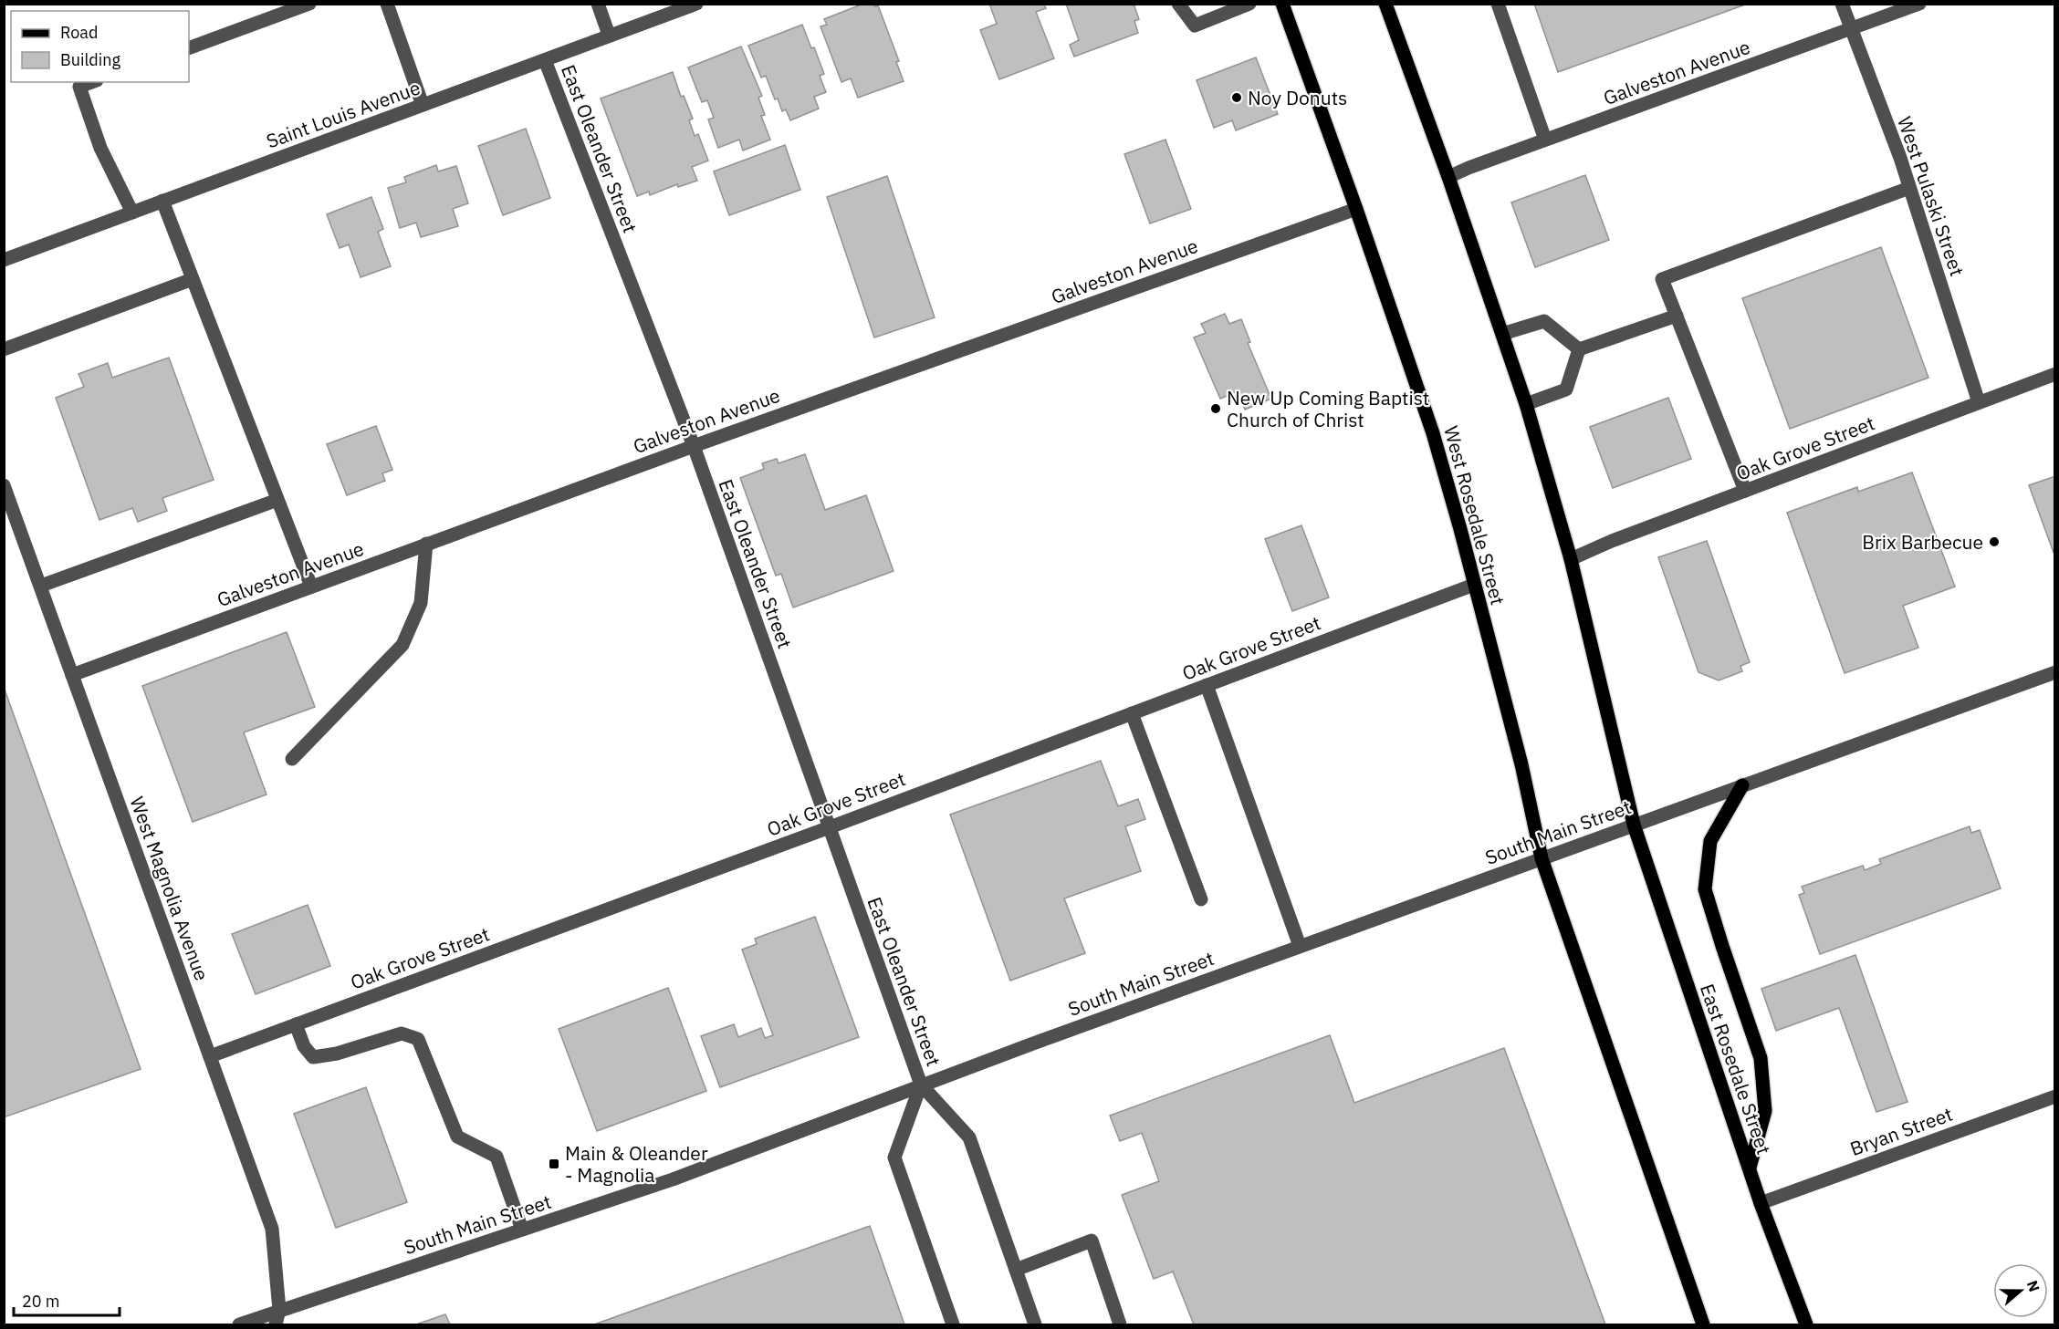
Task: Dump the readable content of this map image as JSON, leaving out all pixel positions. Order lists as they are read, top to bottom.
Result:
{
  "streets": {
    "main road": ["West Rosedale Street", "East Rosedale Street"],
    "street": [
      "Galveston Avenue",
      "Saint Louis Avenue",
      "East Oleander Street",
      "West Pulaski Street",
      "Oak Grove Street",
      "South Main Street",
      "West Magnolia Avenue",
      "Bryan Street"
    ]
  },
  "crossings": [
    ["Galveston Avenue", "East Oleander Street"],
    ["Galveston Avenue", "West Pulaski Street"],
    ["Galveston Avenue", "West Rosedale Street"],
    ["Galveston Avenue", "West Magnolia Avenue"],
    ["Saint Louis Avenue", "East Oleander Street"],
    ["East Oleander Street", "Oak Grove Street"],
    ["East Oleander Street", "South Main Street"],
    ["West Pulaski Street", "Oak Grove Street"],
    ["Oak Grove Street", "West Rosedale Street"],
    ["Oak Grove Street", "West Magnolia Avenue"],
    ["West Rosedale Street", "South Main Street"],
    ["South Main Street", "West Magnolia Avenue"],
    ["South Main Street", "East Rosedale Street"],
    ["East Rosedale Street", "Bryan Street"]
  ],
  "places": {
    "other": ["Noy Donuts", "New Up Coming Baptist Church of Christ", "Brix Barbecue"],
    "transit": ["Main & Oleander - Magnolia"]
  },
  "legend": ["Road", "Building"],
  "scale_bar": "20 m",
  "north": "right"
}
